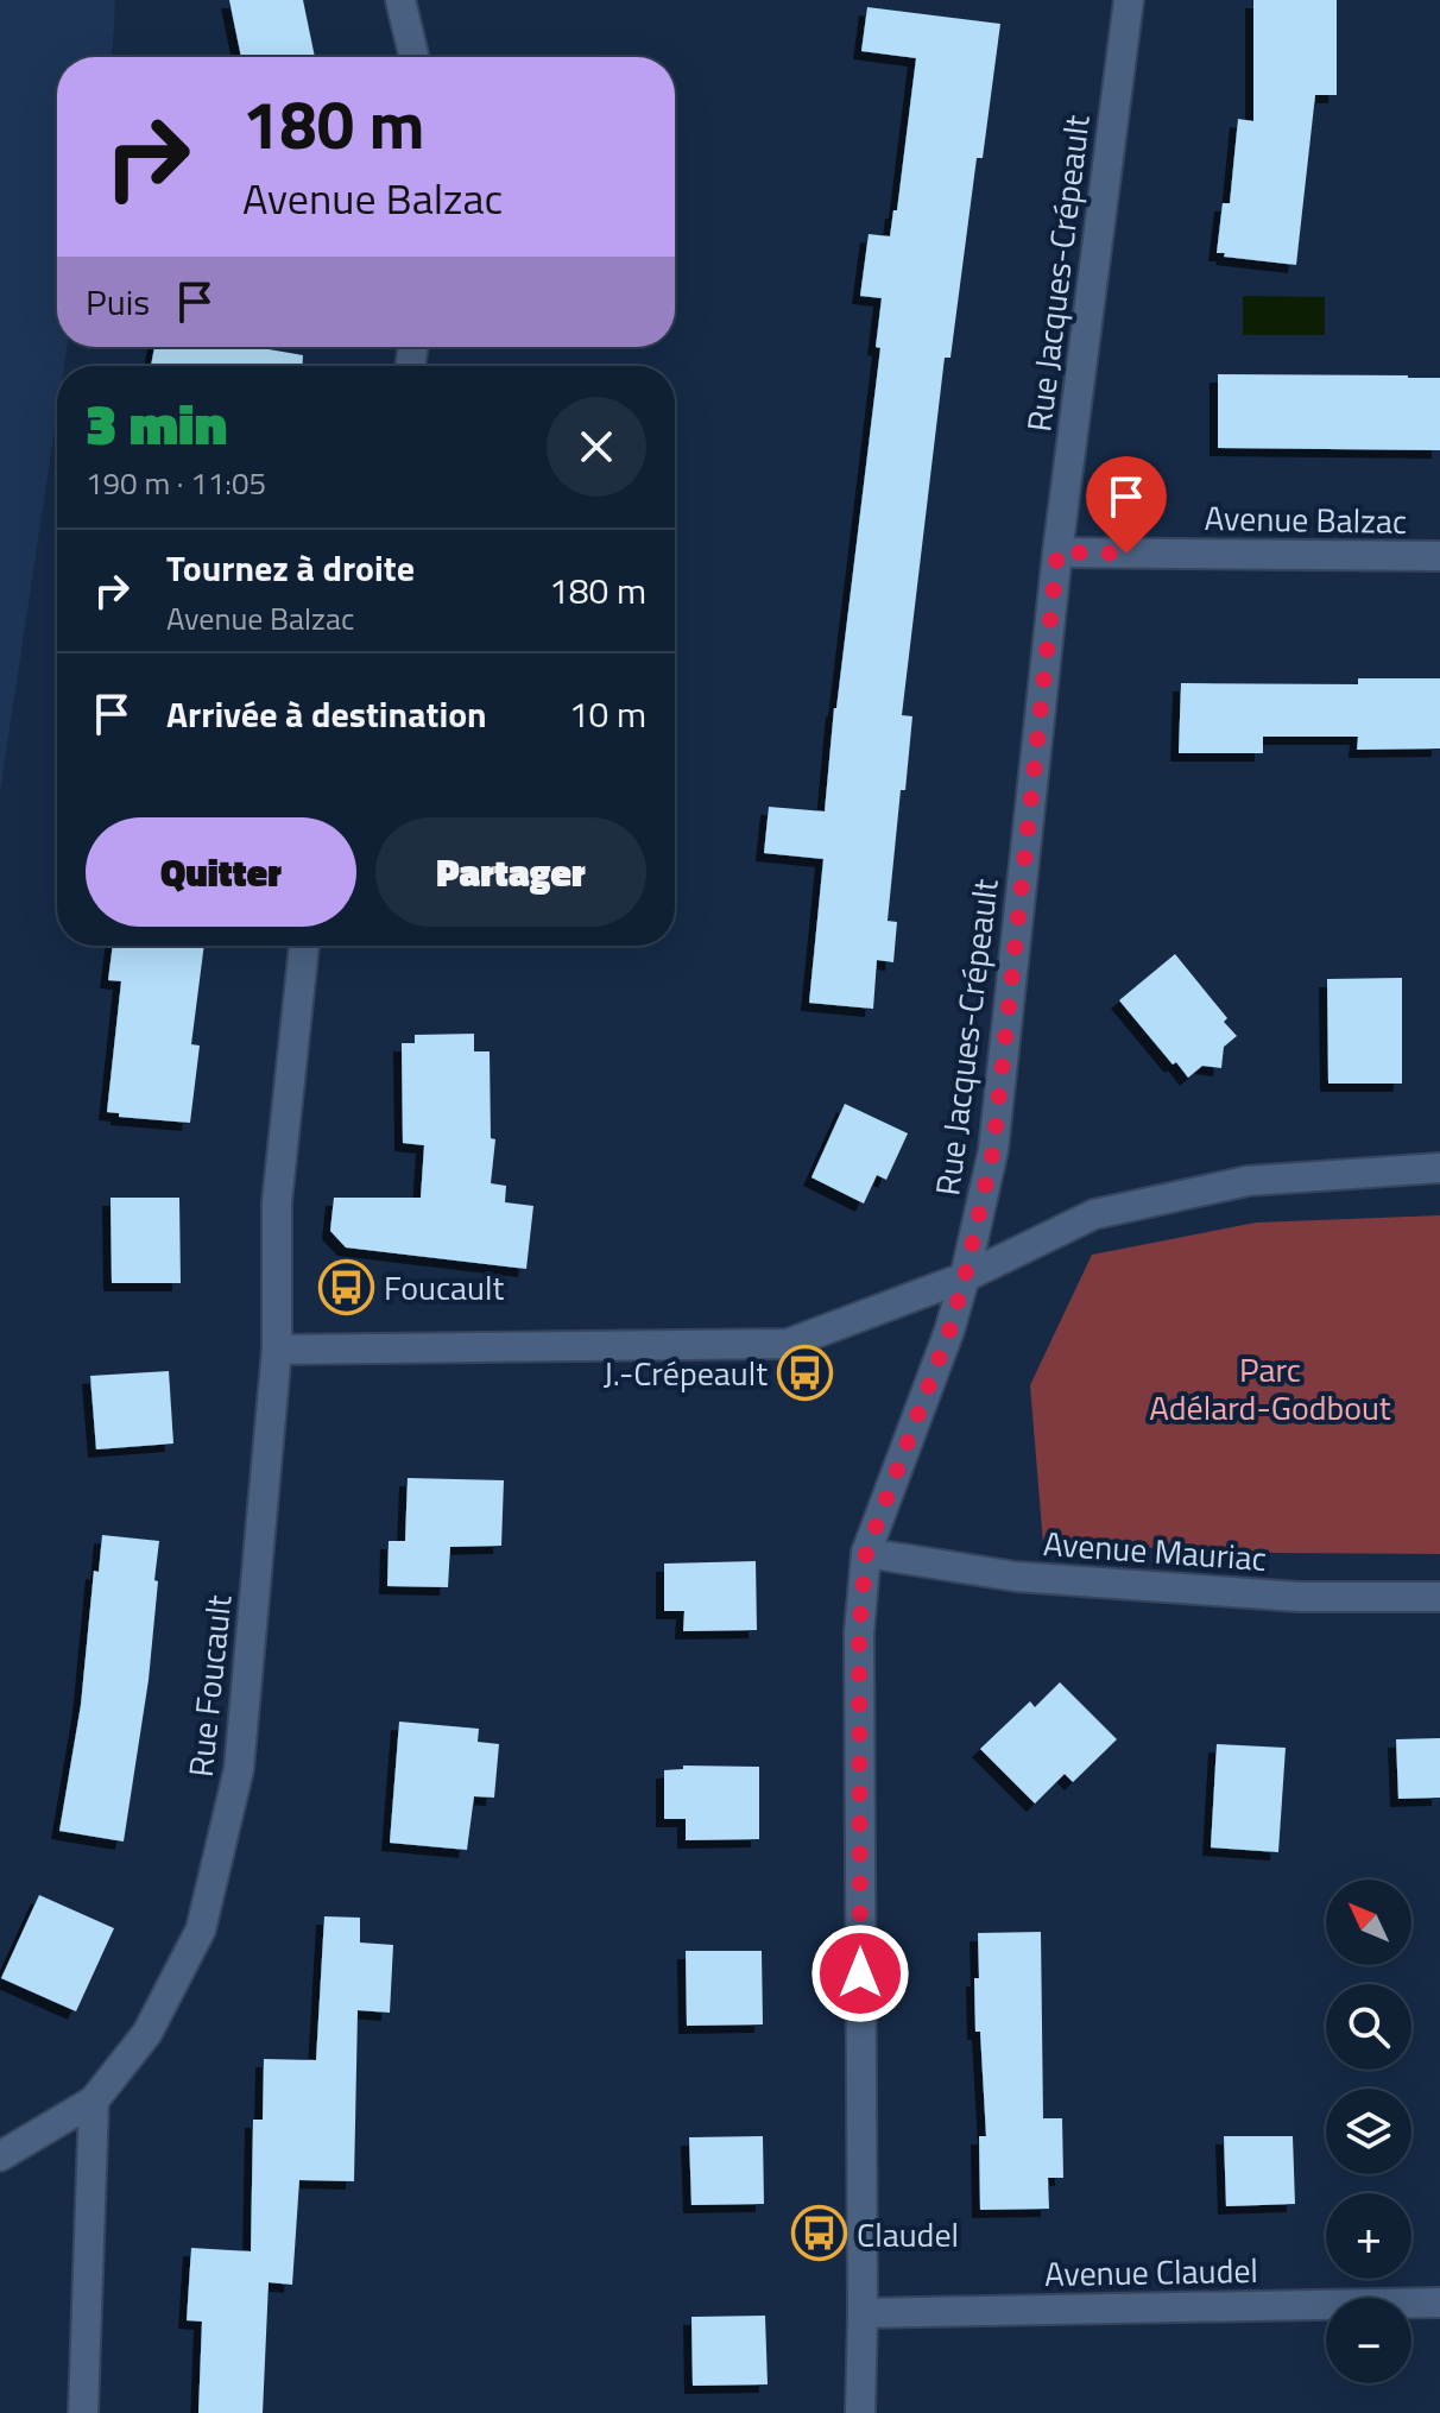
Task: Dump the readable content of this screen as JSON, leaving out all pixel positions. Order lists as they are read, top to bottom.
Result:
{
  "streets": {
    "street": [
      "Rue Jacques-Crépeault",
      "Avenue Balzac",
      "Avenue Mauriac",
      "Rue Foucault",
      "Avenue Claudel"
    ]
  },
  "crossings": [
    ["Rue Jacques-Crépeault", "Avenue Balzac"],
    ["Rue Jacques-Crépeault", "Avenue Mauriac"],
    ["Rue Jacques-Crépeault", "Avenue Claudel"]
  ],
  "parks": ["Parc Adélard-Godbout"],
  "places": {
    "bus stop": ["Foucault", "J.-Crépeault", "Claudel"]
  },
  "north": "top left",
  "page": {
    "turn": ["180 m", "Avenue Balzac"],
    "then": "Puis",
    "heading": ["3 min", "190 m · 11:05"],
    "list": [
      {
        "name": "Tournez à droite",
        "note": "Avenue Balzac",
        "value": "180 m"
      },
      {
        "name": "Arrivée à destination",
        "value": "10 m"
      }
    ],
    "buttons": ["Quitter", "Partager"],
    "map_buttons": ["+", "−"]
  }
}
